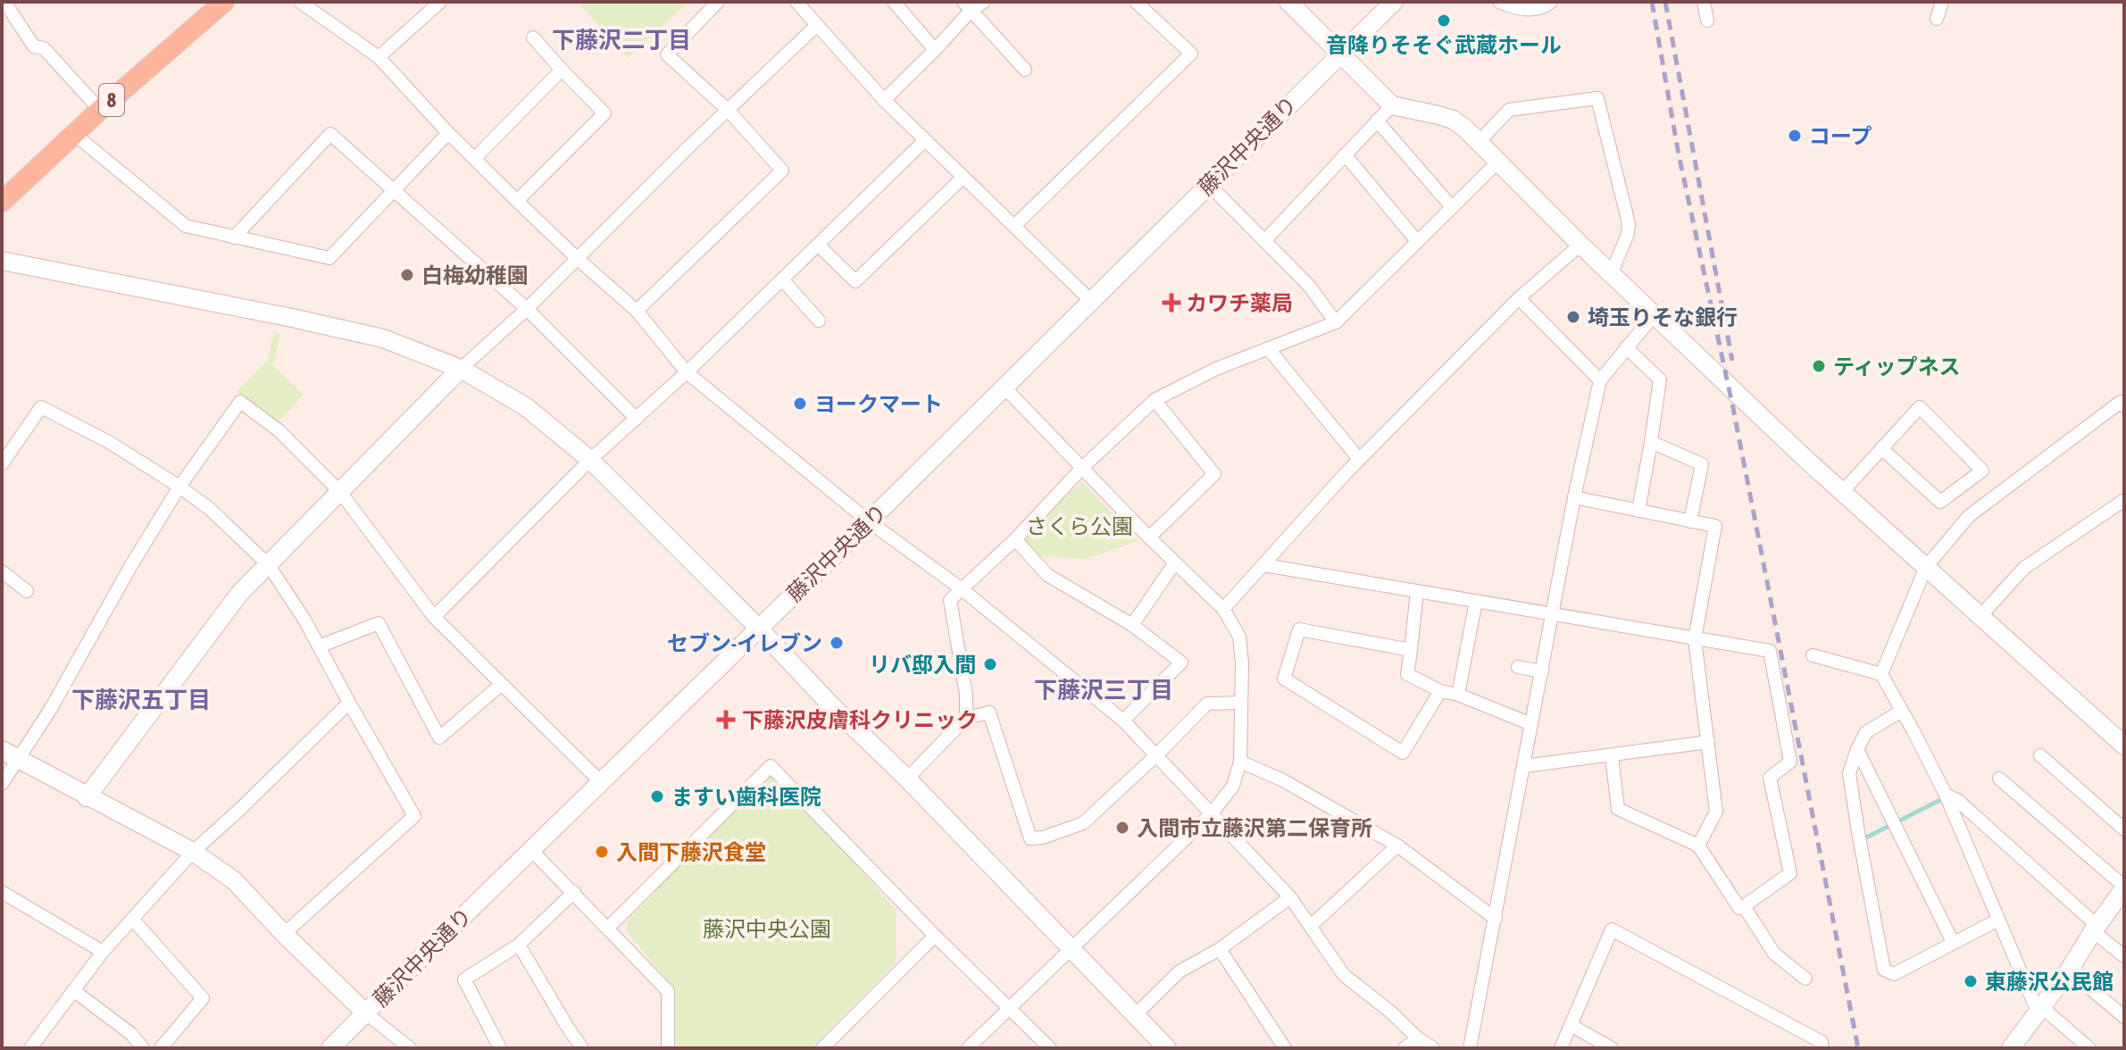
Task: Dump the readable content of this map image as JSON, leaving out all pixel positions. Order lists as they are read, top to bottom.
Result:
{
  "streets": {
    "main road": ["8"],
    "street": ["藤沢中央通り"]
  },
  "districts": ["下藤沢二丁目", "下藤沢三丁目", "下藤沢五丁目"],
  "parks": ["さくら公園", "藤沢中央公園"],
  "places": {
    "other": [
      "音降りそそぐ武蔵ホール",
      "コープ",
      "白梅幼稚園",
      "埼玉りそな銀行",
      "ティップネス",
      "ヨークマート",
      "セブン-イレブン",
      "リバ邸入間",
      "ますい歯科医院",
      "入間市立藤沢第二保育所",
      "入間下藤沢食堂",
      "東藤沢公民館"
    ],
    "health": ["カワチ薬局", "下藤沢皮膚科クリニック"]
  }
}
